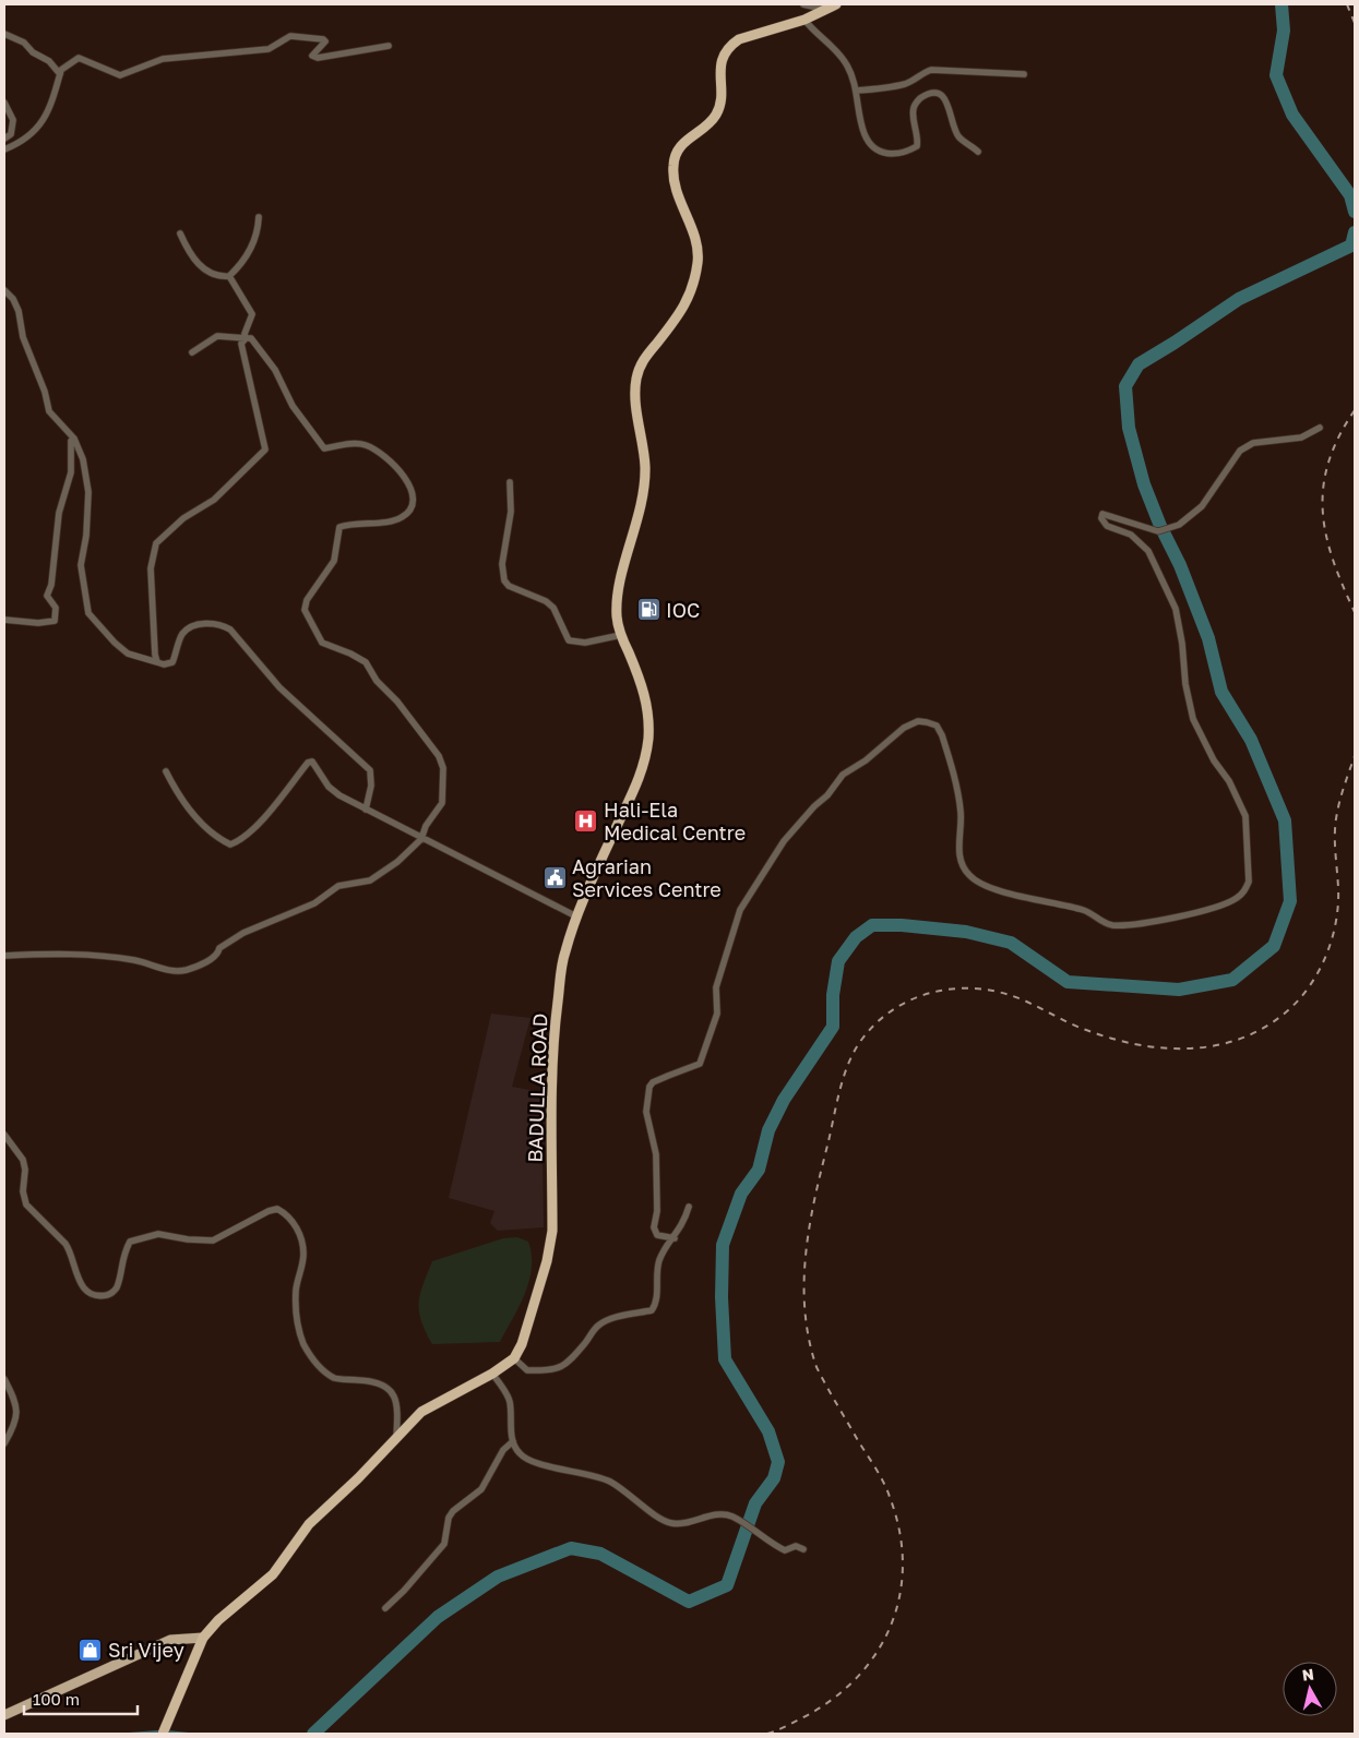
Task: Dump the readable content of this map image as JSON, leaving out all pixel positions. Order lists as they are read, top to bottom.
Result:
{
  "streets": {
    "highway": ["BADULLA ROAD"]
  },
  "places": {
    "fuel station": ["IOC"],
    "hospital": ["Hali-Ela Medical Centre"],
    "public building": ["Agrarian Services Centre"],
    "shop": ["Sri Vijey"]
  },
  "scale_bar": "100 m",
  "north": "top"
}
